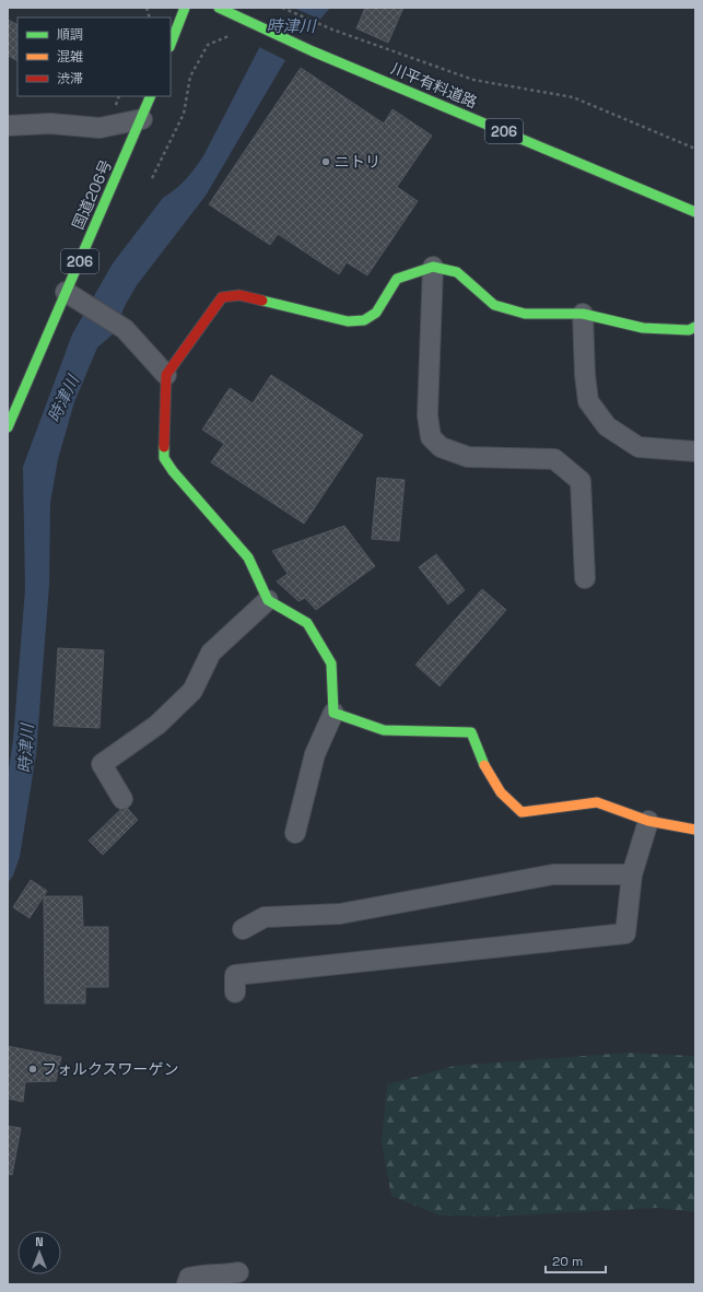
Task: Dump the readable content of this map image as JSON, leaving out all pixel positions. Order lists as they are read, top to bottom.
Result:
{
  "streets": {
    "main road": ["川平有料道路", "206", "国道206号"]
  },
  "water": ["時津川"],
  "places": ["ニトリ", "フォルクスワーゲン"],
  "legend": ["順調", "混雑", "渋滞"],
  "scale_bar": "20 m",
  "north": "top"
}
